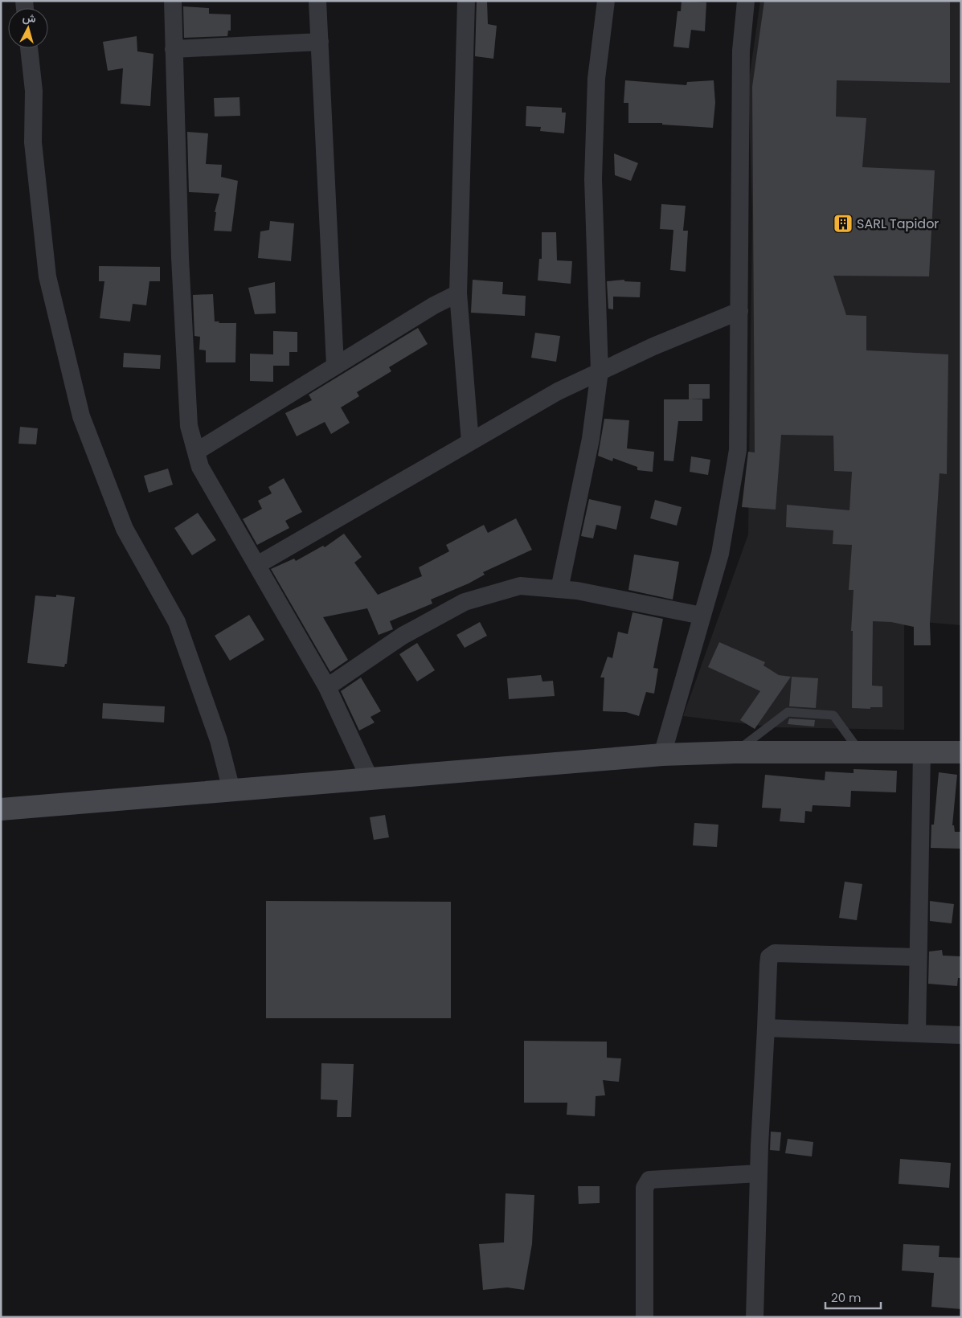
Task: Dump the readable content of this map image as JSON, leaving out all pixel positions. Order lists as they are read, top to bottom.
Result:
{
  "places": {
    "building": ["SARL Tapidor"]
  },
  "scale_bar": "20 m",
  "north": "top"
}
